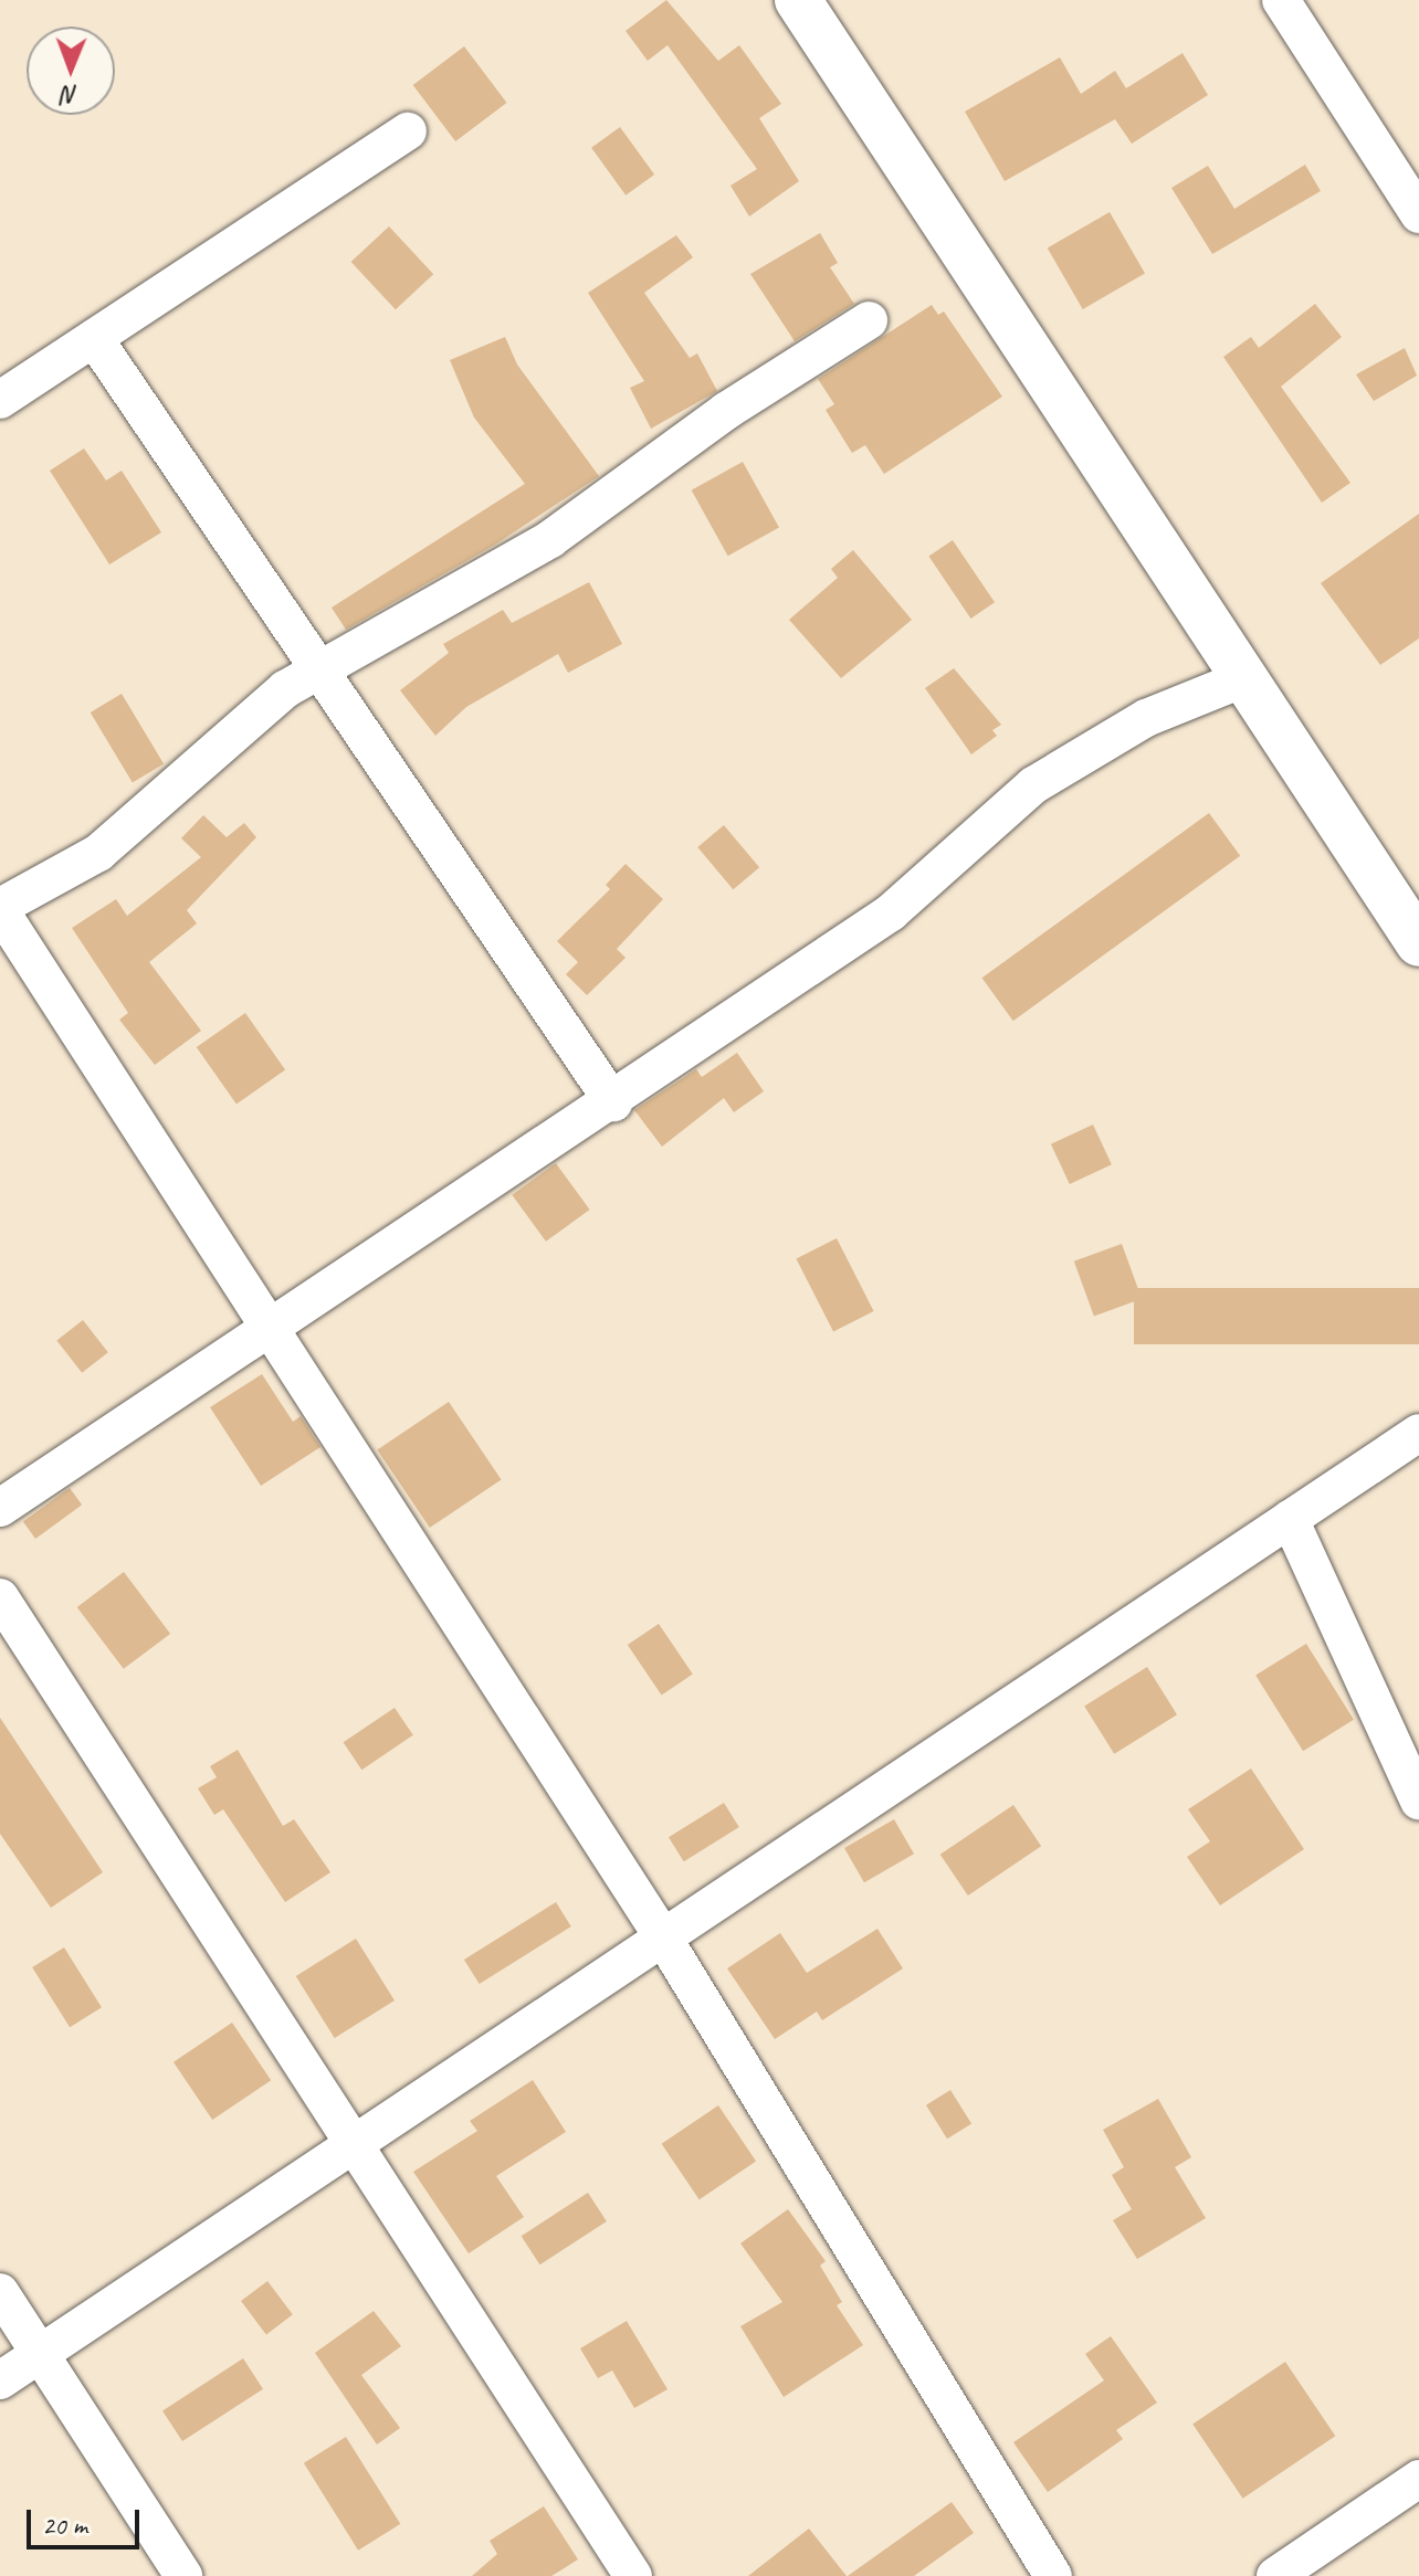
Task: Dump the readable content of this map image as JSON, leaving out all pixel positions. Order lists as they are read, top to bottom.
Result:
{
  "scale_bar": "20 m",
  "north": "bottom"
}
